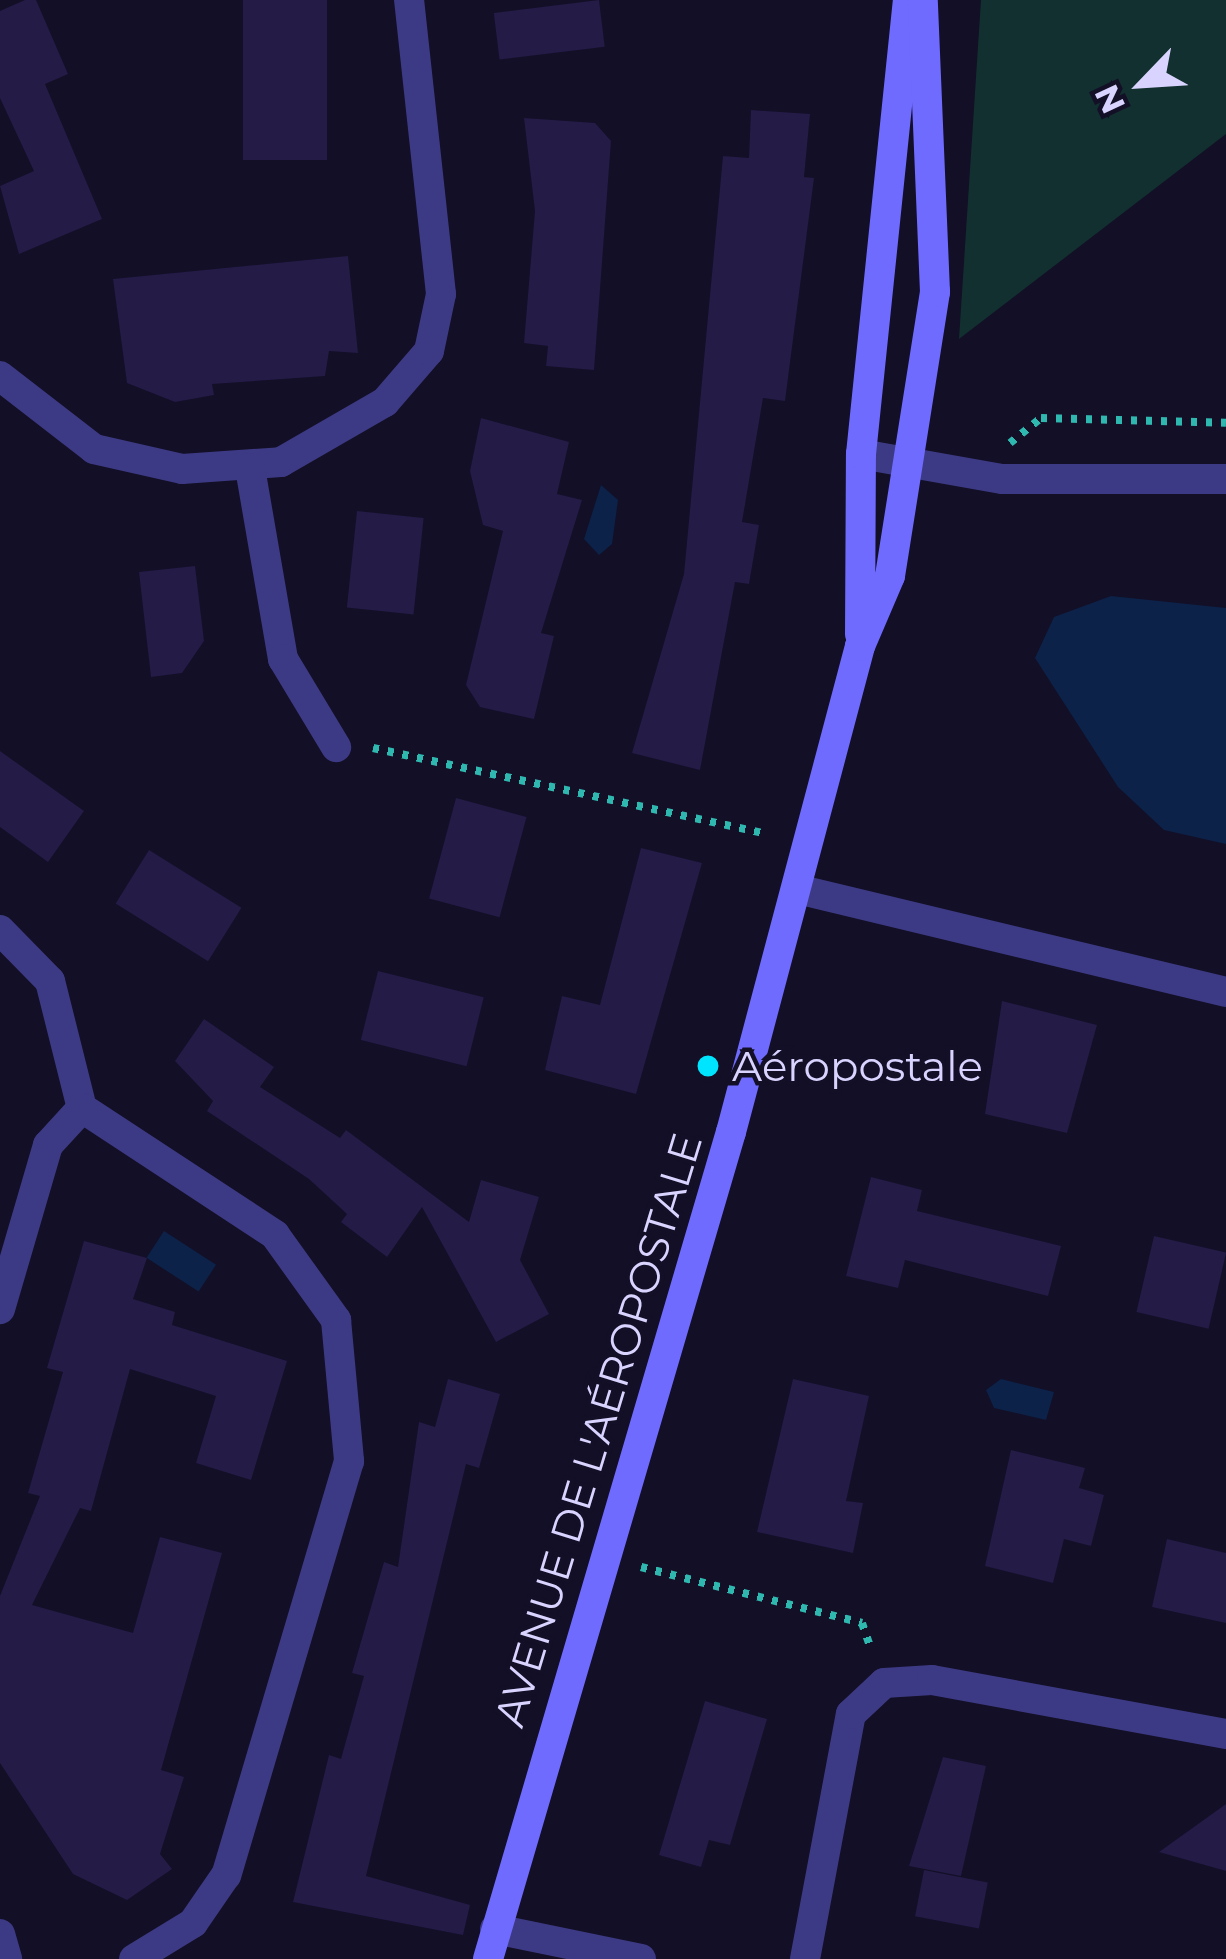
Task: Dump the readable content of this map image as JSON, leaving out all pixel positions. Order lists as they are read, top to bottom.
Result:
{
  "streets": {
    "street": ["AVENUE DE L'AÉROPOSTALE"]
  },
  "places": ["Aéropostale"],
  "north": "bottom left"
}
